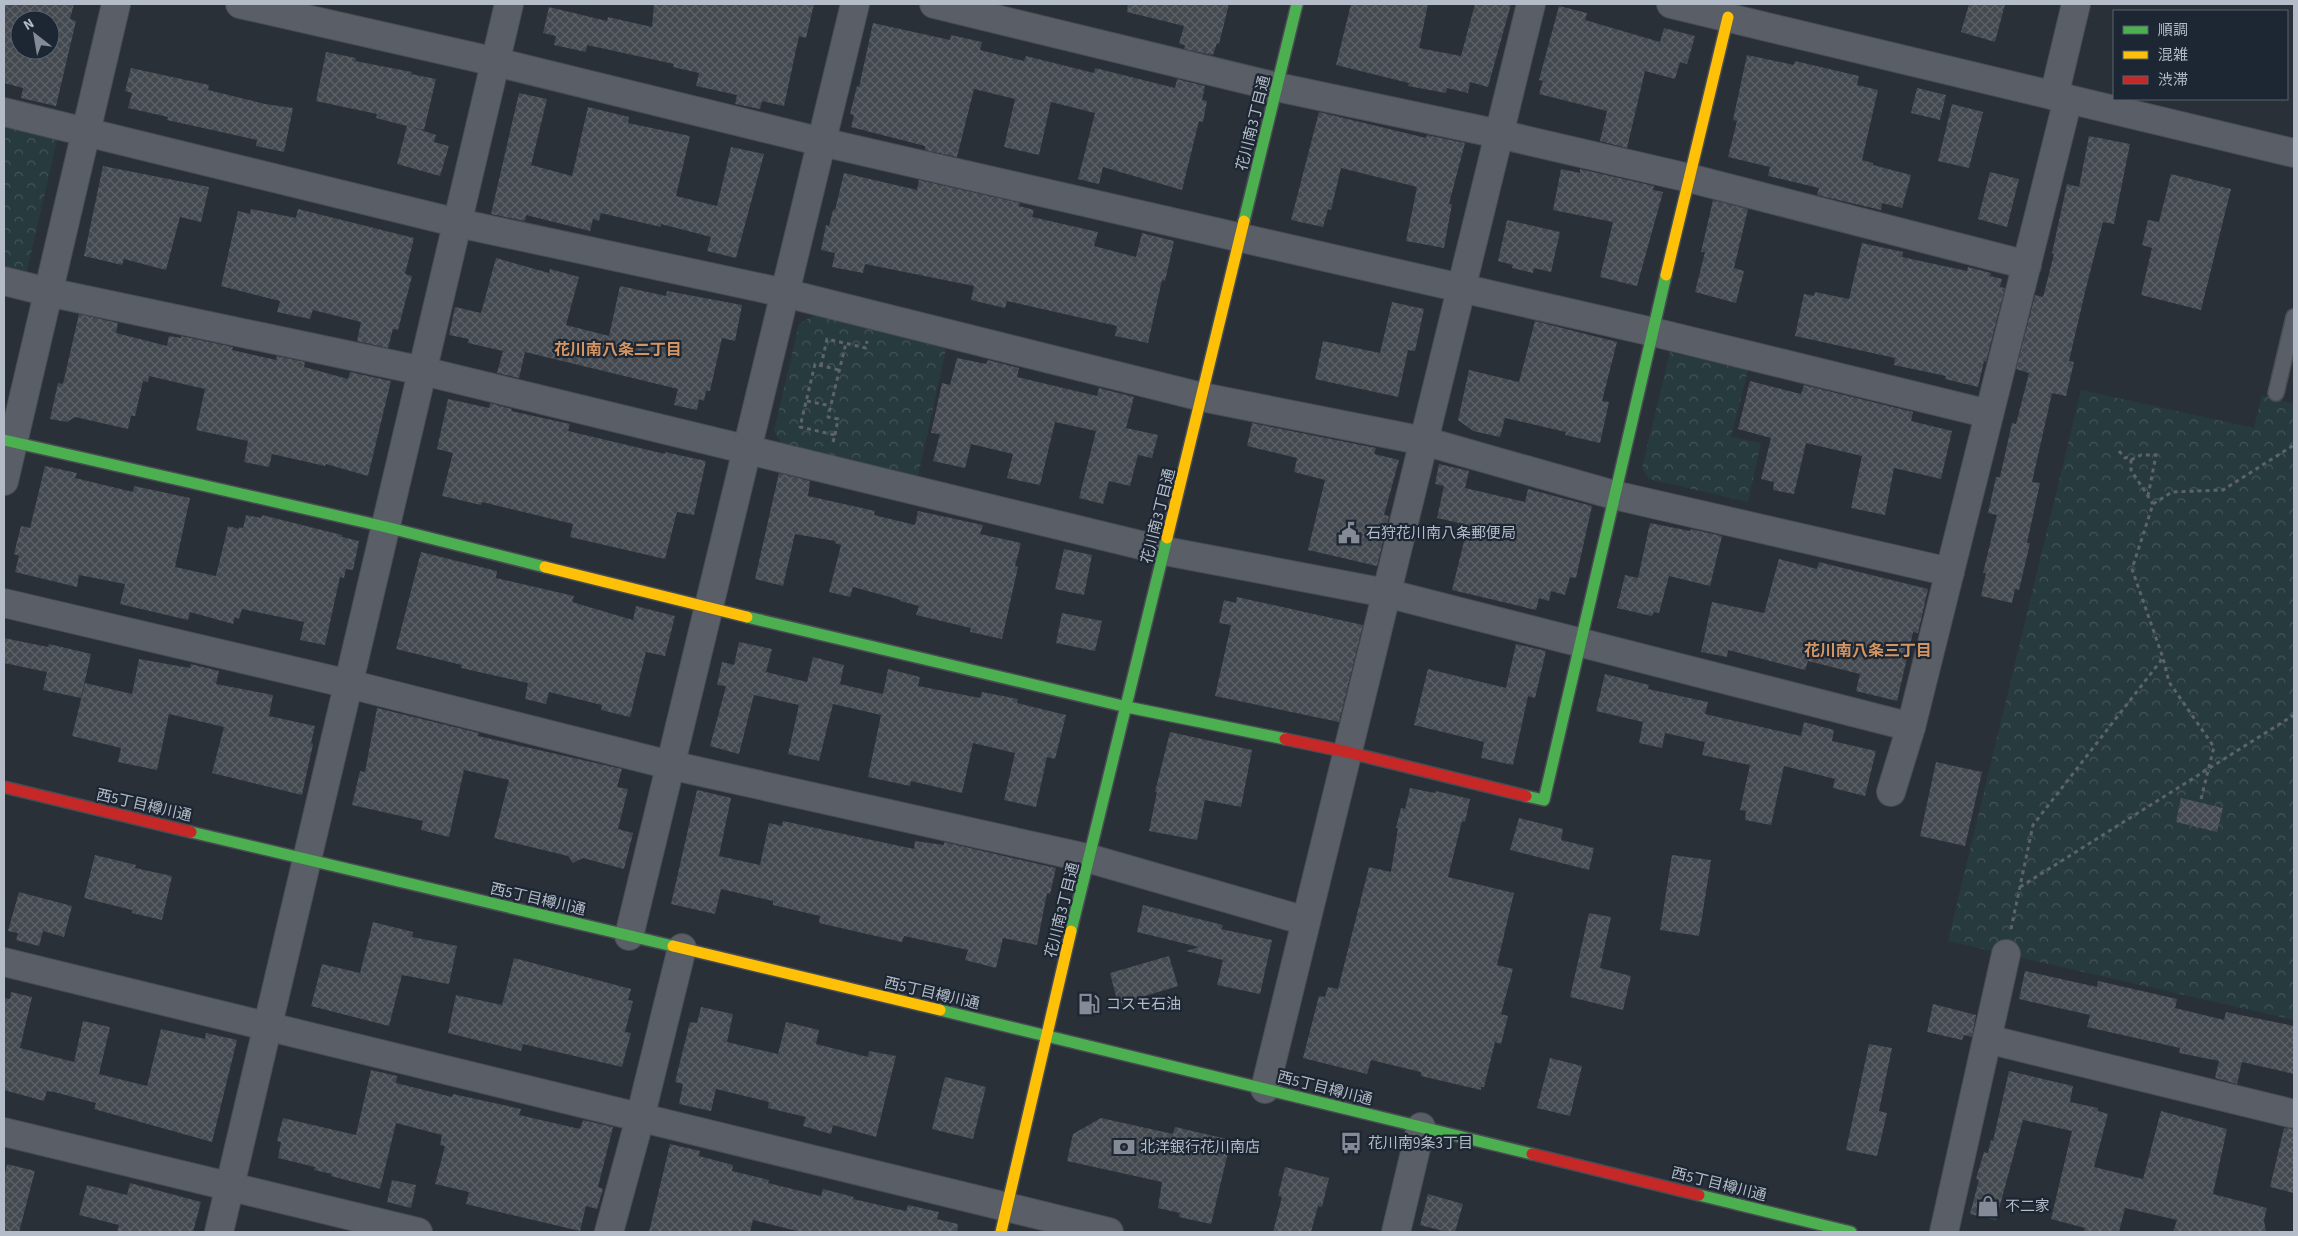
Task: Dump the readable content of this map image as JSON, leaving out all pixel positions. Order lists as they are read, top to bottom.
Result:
{
  "streets": {
    "street": ["花川南3丁目通", "西5丁目樽川通"]
  },
  "crossings": [
    ["花川南3丁目通", "西5丁目樽川通"]
  ],
  "districts": ["花川南八条二丁目", "花川南八条三丁目"],
  "places": {
    "public building": ["石狩花川南八条郵便局"],
    "fuel station": ["コスモ石油"],
    "bus stop": ["花川南9条3丁目"],
    "bank": ["北洋銀行花川南店"],
    "shop": ["不二家"]
  },
  "legend": ["順調", "混雑", "渋滞"],
  "north": "top left"
}
